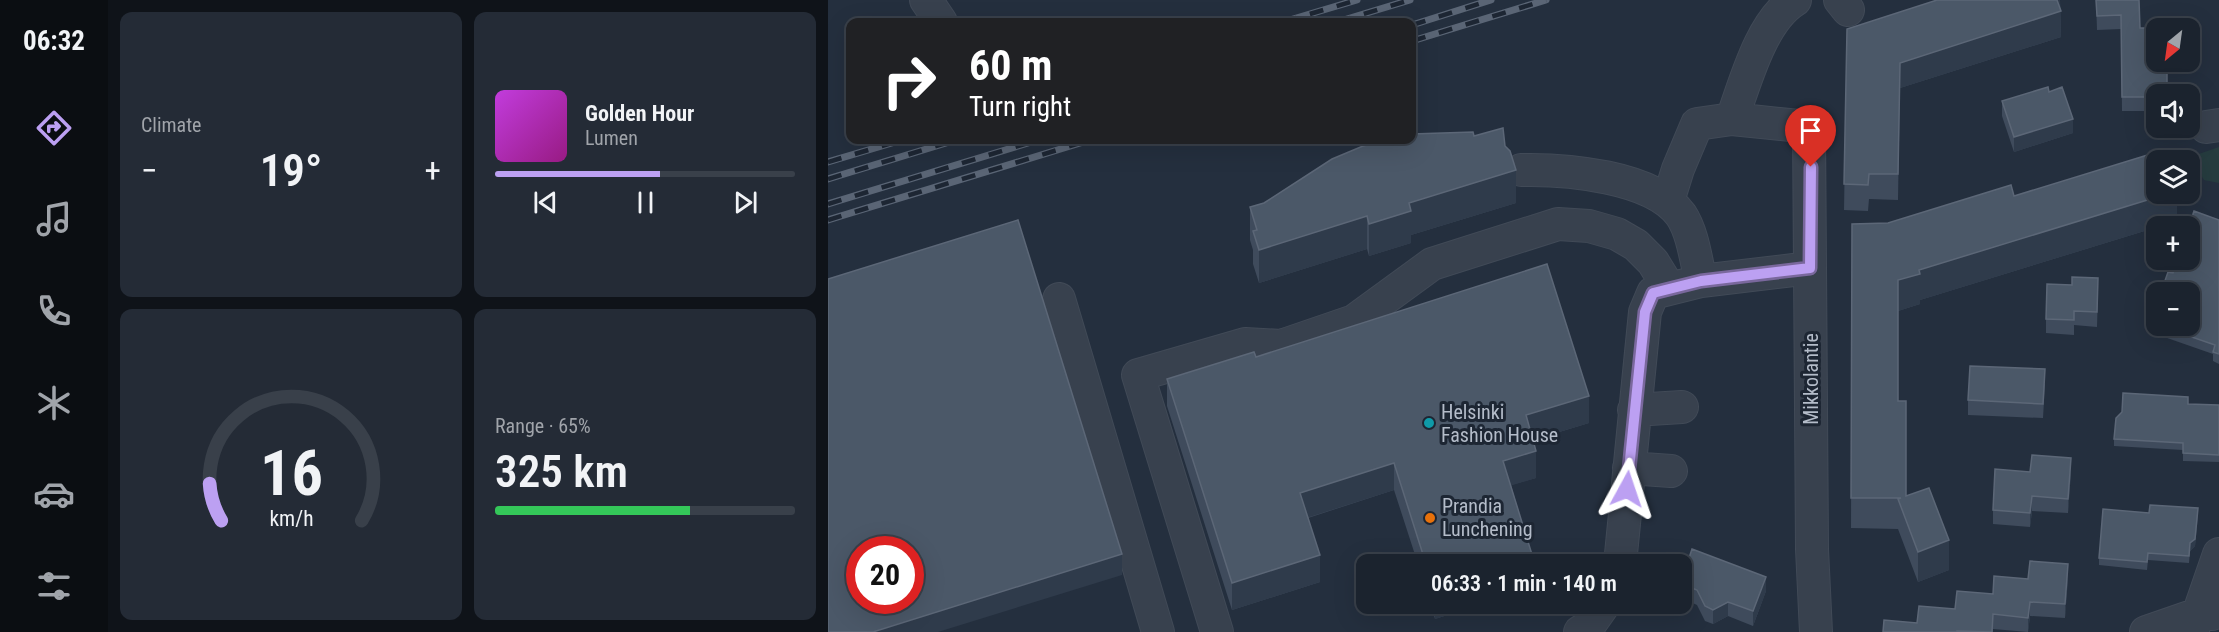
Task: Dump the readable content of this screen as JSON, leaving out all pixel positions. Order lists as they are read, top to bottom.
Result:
{
  "streets": {
    "street": ["Mikkolantie"]
  },
  "places": ["Helsinki Fashion House", "Prandia Lunchening"],
  "north": "bottom left",
  "page": {
    "tabs": "06:32",
    "tile": [
      "Climate",
      ["Range · 65%", "325 km"]
    ],
    "map_buttons": ["+", "−"],
    "turn": ["60 m", "Turn right"],
    "song": ["Golden Hour", "Lumen"],
    "heat": ["−", "19°", "+"],
    "limit": "20",
    "trip": "06:33 · 1 min · 140 m",
    "gauge": ["16", "km/h"]
  }
}
